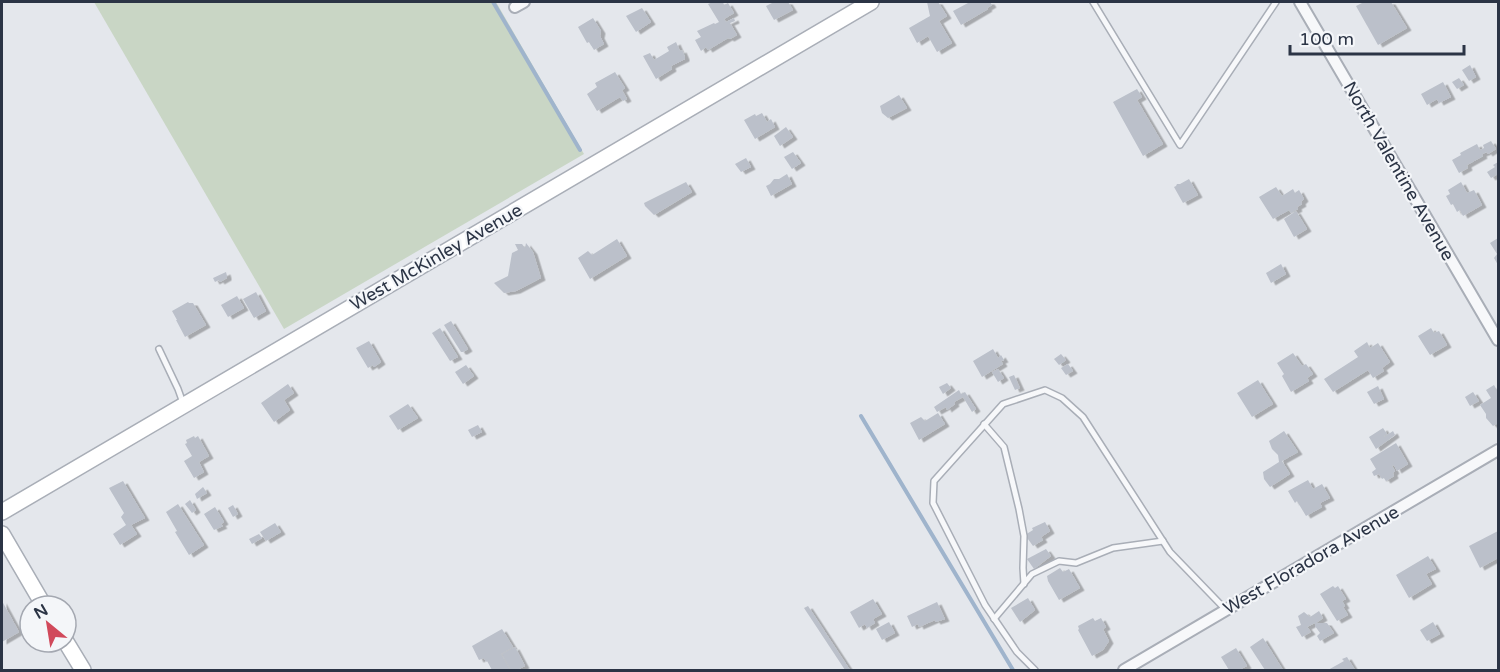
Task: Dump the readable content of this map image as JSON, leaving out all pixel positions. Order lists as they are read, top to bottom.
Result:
{
  "streets": {
    "main road": ["West McKinley Avenue"],
    "street": ["North Valentine Avenue", "West Floradora Avenue"]
  },
  "scale_bar": "100 m",
  "north": "top left"
}
